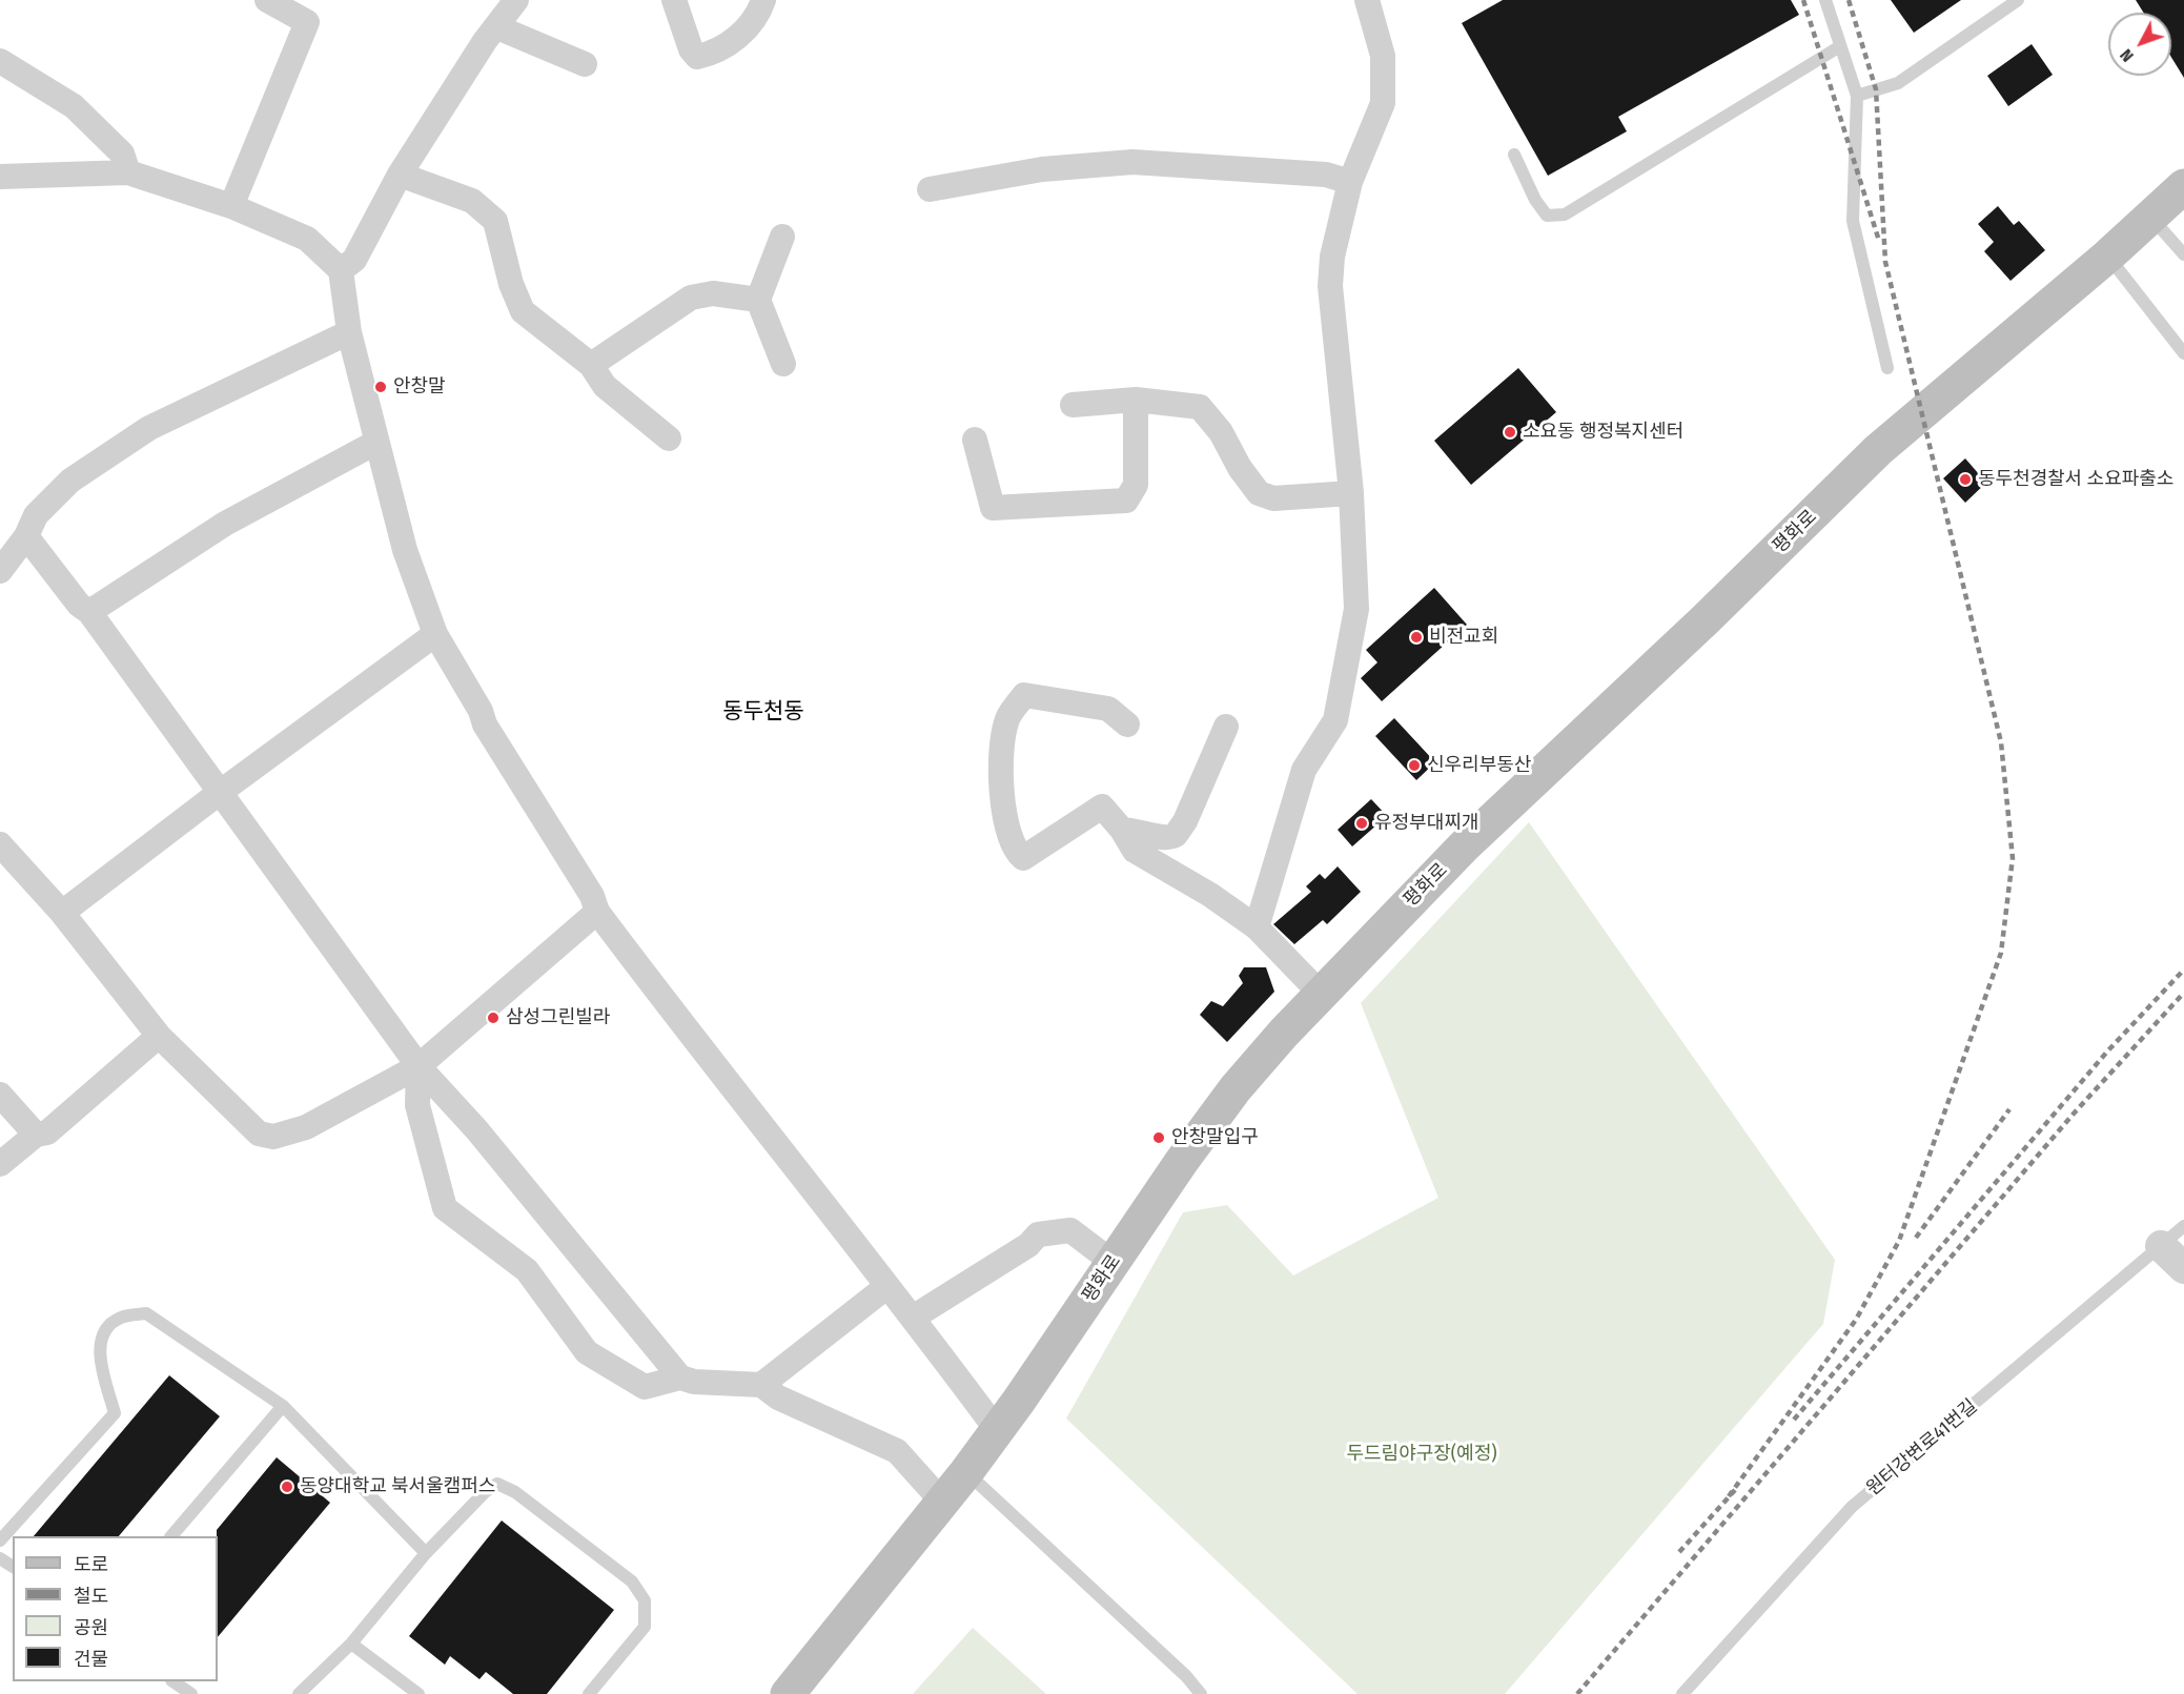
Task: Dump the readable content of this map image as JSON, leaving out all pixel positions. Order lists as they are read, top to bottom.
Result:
{
  "streets": {
    "main road": ["평화로"],
    "lane": ["원터강변로41번길"]
  },
  "districts": ["동두천동"],
  "parks": ["두드림야구장(예정)"],
  "places": [
    "안창말",
    "소요동 행정복지센터",
    "동두천경찰서 소요파출소",
    "비전교회",
    "신우리부동산",
    "유정부대찌개",
    "삼성그린빌라",
    "안창말입구",
    "동양대학교 북서울캠퍼스"
  ],
  "legend": [
    "도로",
    "철도",
    "공원",
    "건물"
  ],
  "north": "bottom left"
}
